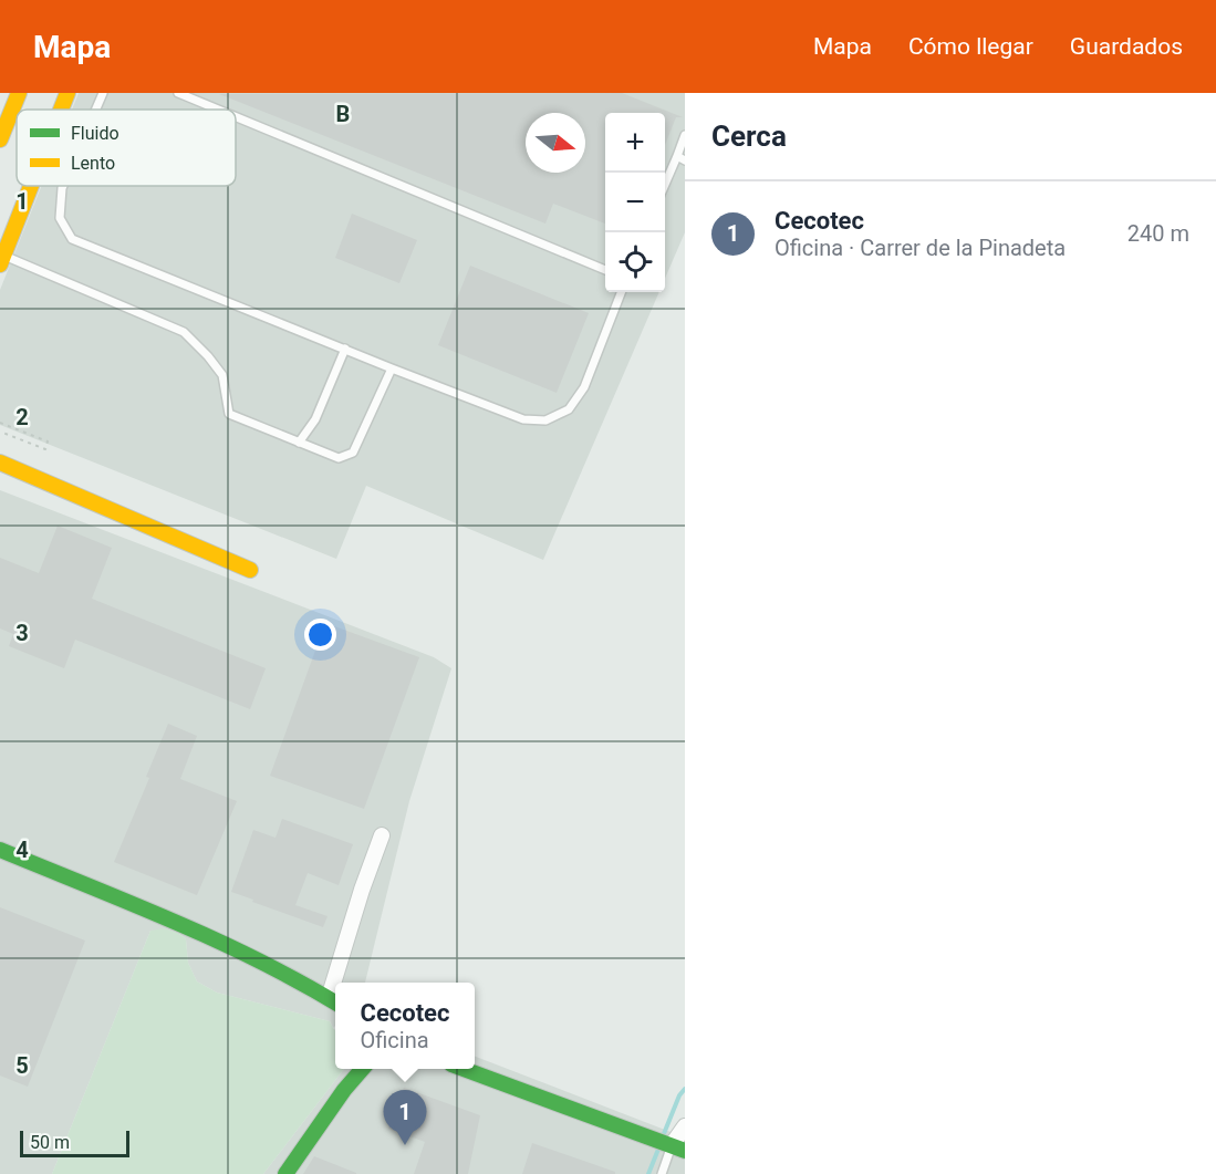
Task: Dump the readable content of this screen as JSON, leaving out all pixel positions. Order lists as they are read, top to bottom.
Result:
{
  "legend": ["Fluido", "Lento"],
  "scale_bar": "50 m",
  "north": "right",
  "page": {
    "header": "Mapa",
    "nav": ["Mapa", "Cómo llegar", "Guardados"],
    "heading": "Cerca",
    "map_buttons": ["+", "−"],
    "list": [
      {
        "mark": "1",
        "name": "Cecotec",
        "note": "Oficina · Carrer de la Pinadeta",
        "value": "240 m"
      }
    ],
    "popup": ["Cecotec", "Oficina"],
    "pins": "1",
    "scale": "50 m"
  },
  "grid": {
    "columns": ["B"],
    "rows": [
      "1",
      "2",
      "3",
      "4",
      "5"
    ]
  }
}
